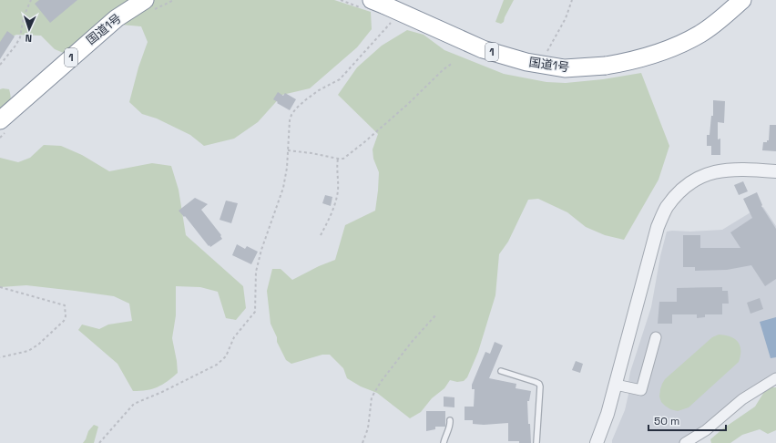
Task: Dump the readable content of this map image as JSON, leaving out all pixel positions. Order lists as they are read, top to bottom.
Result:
{
  "streets": {
    "highway": ["国道1号", "1"]
  },
  "scale_bar": "50 m",
  "north": "bottom"
}
